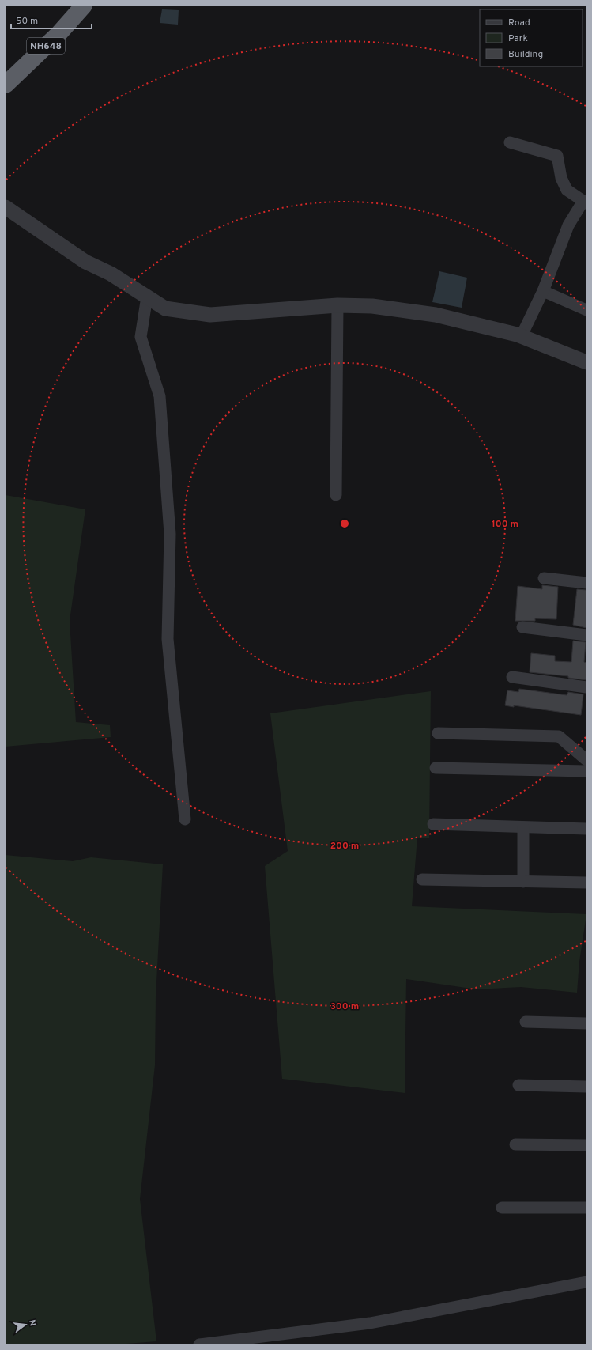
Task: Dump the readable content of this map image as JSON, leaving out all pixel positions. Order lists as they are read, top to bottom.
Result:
{
  "streets": {
    "highway": ["NH648"]
  },
  "legend": ["Road", "Park", "Building"],
  "scale_bar": "50 m",
  "north": "right",
  "rings": ["100 m", "200 m", "300 m"]
}
